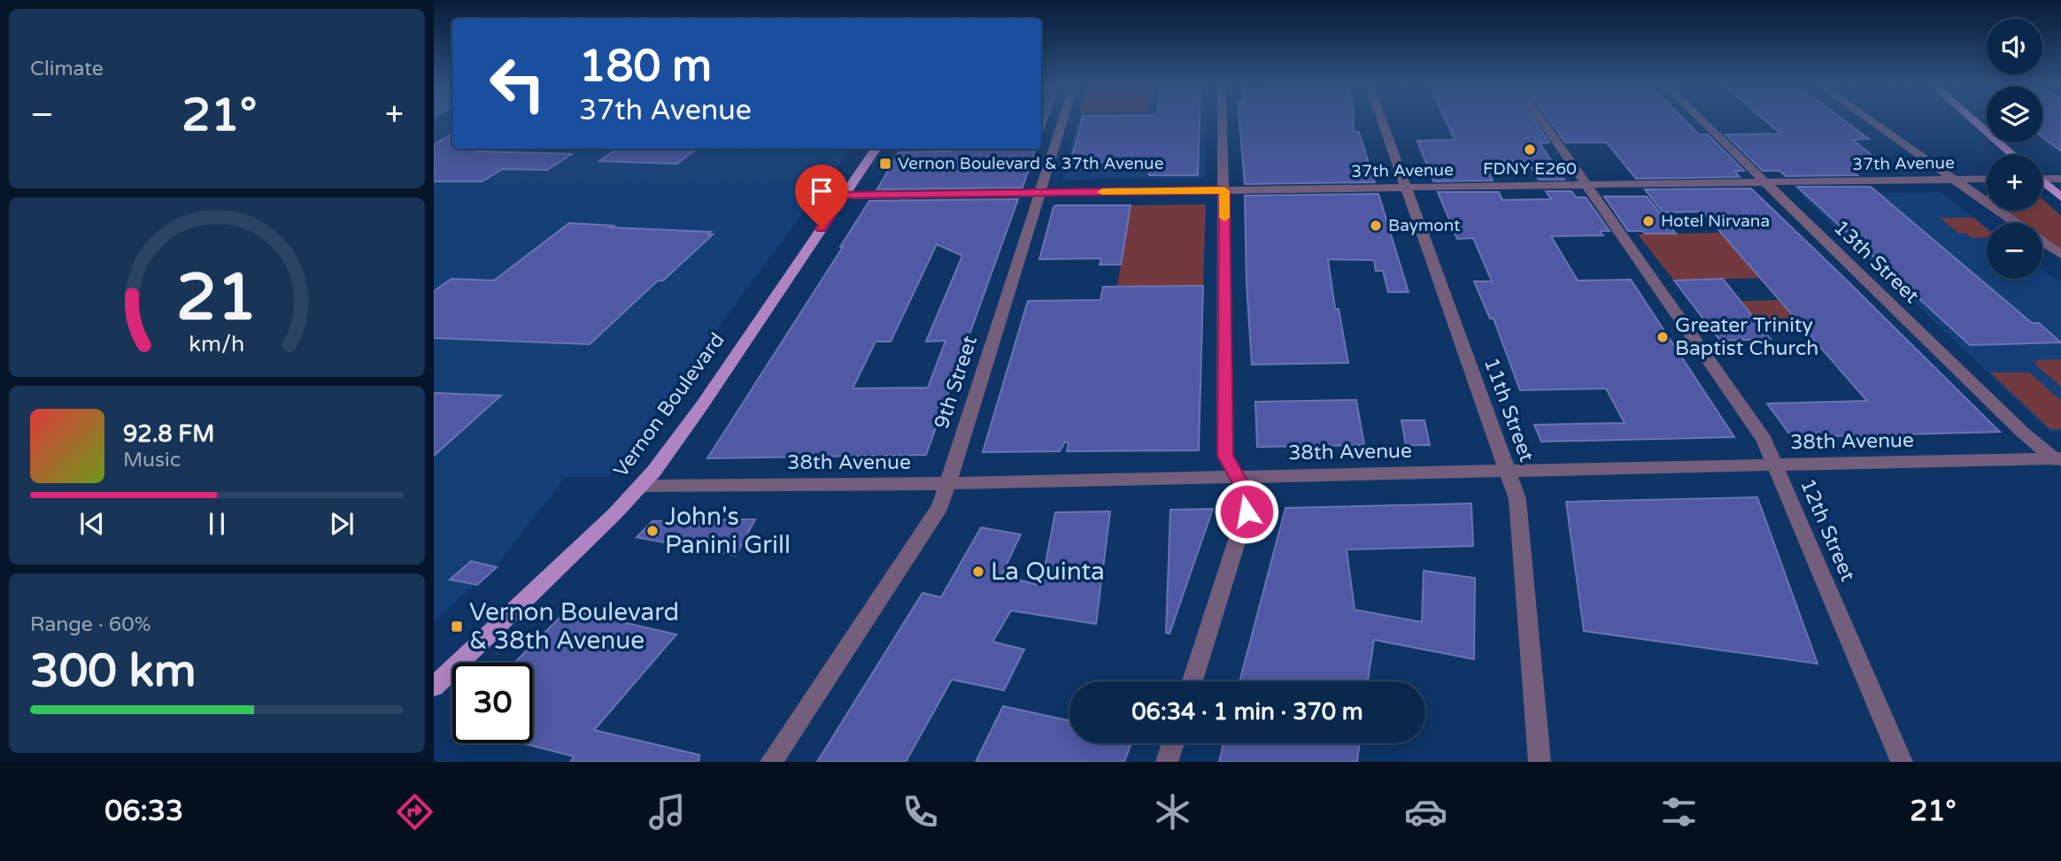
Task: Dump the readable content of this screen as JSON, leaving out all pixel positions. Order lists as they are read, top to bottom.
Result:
{
  "streets": {
    "main road": ["Vernon Boulevard"],
    "street": [
      "37th Avenue",
      "13th Street",
      "9th Street",
      "11th Street",
      "38th Avenue",
      "12th Street"
    ]
  },
  "crossings": [
    ["37th Avenue", "13th Street"],
    ["37th Avenue", "9th Street"],
    ["37th Avenue", "Vernon Boulevard"],
    ["37th Avenue", "11th Street"],
    ["37th Avenue", "12th Street"],
    ["13th Street", "38th Avenue"],
    ["9th Street", "38th Avenue"],
    ["Vernon Boulevard", "38th Avenue"],
    ["11th Street", "38th Avenue"],
    ["38th Avenue", "12th Street"]
  ],
  "places": {
    "other": [
      "FDNY E260",
      "Hotel Nirvana",
      "Baymont",
      "Greater Trinity Baptist Church",
      "John's Panini Grill",
      "La Quinta"
    ],
    "transit": ["Vernon Boulevard & 37th Avenue", "Vernon Boulevard & 38th Avenue"]
  },
  "page": {
    "tile": [
      "Climate",
      ["Range · 60%", "300 km"]
    ],
    "map_buttons": ["+", "−"],
    "turn": ["180 m", "37th Avenue"],
    "heat": ["−", "21°", "+"],
    "song": ["92.8 FM", "Music"],
    "limit": "30",
    "trip": "06:34 · 1 min · 370 m",
    "tabs": ["06:33", "21°"],
    "gauge": ["21", "km/h"]
  }
}
